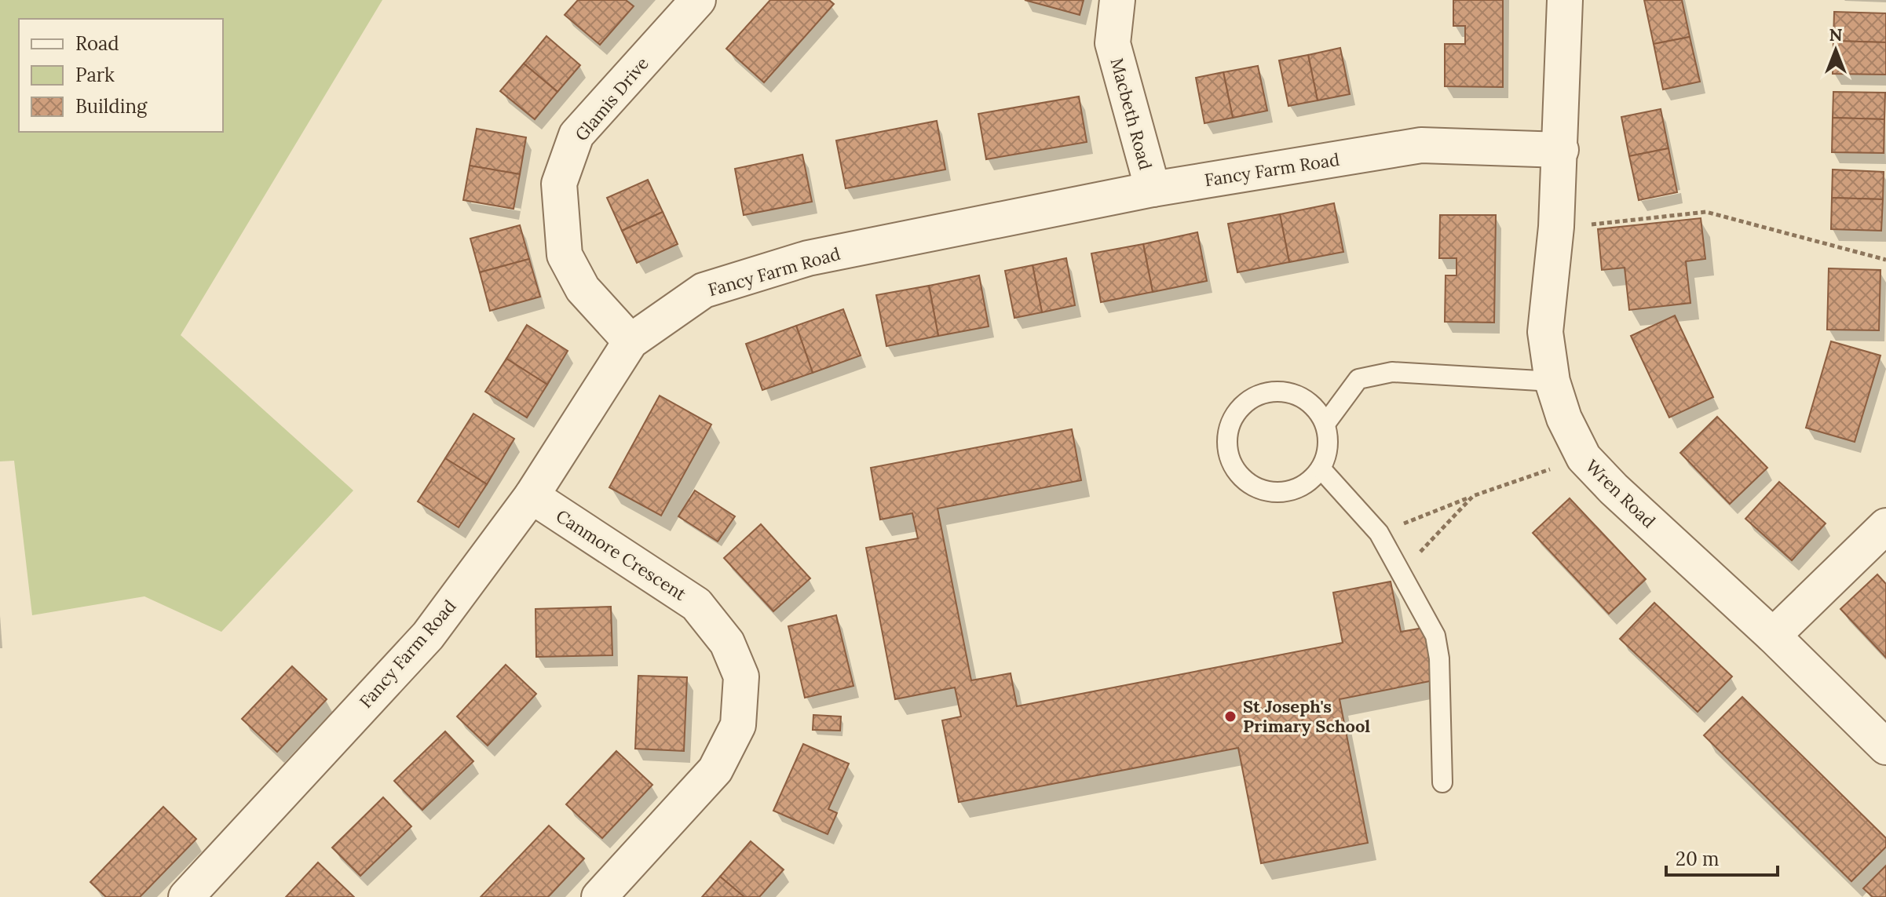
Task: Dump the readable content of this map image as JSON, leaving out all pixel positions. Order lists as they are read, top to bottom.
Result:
{
  "streets": {
    "street": [
      "Glamis Drive",
      "Macbeth Road",
      "Fancy Farm Road",
      "Wren Road",
      "Canmore Crescent"
    ]
  },
  "crossings": [
    ["Glamis Drive", "Fancy Farm Road"],
    ["Macbeth Road", "Fancy Farm Road"],
    ["Fancy Farm Road", "Wren Road"],
    ["Fancy Farm Road", "Canmore Crescent"]
  ],
  "places": ["St Joseph's Primary School"],
  "legend": ["Road", "Park", "Building"],
  "scale_bar": "20 m",
  "north": "top"
}
